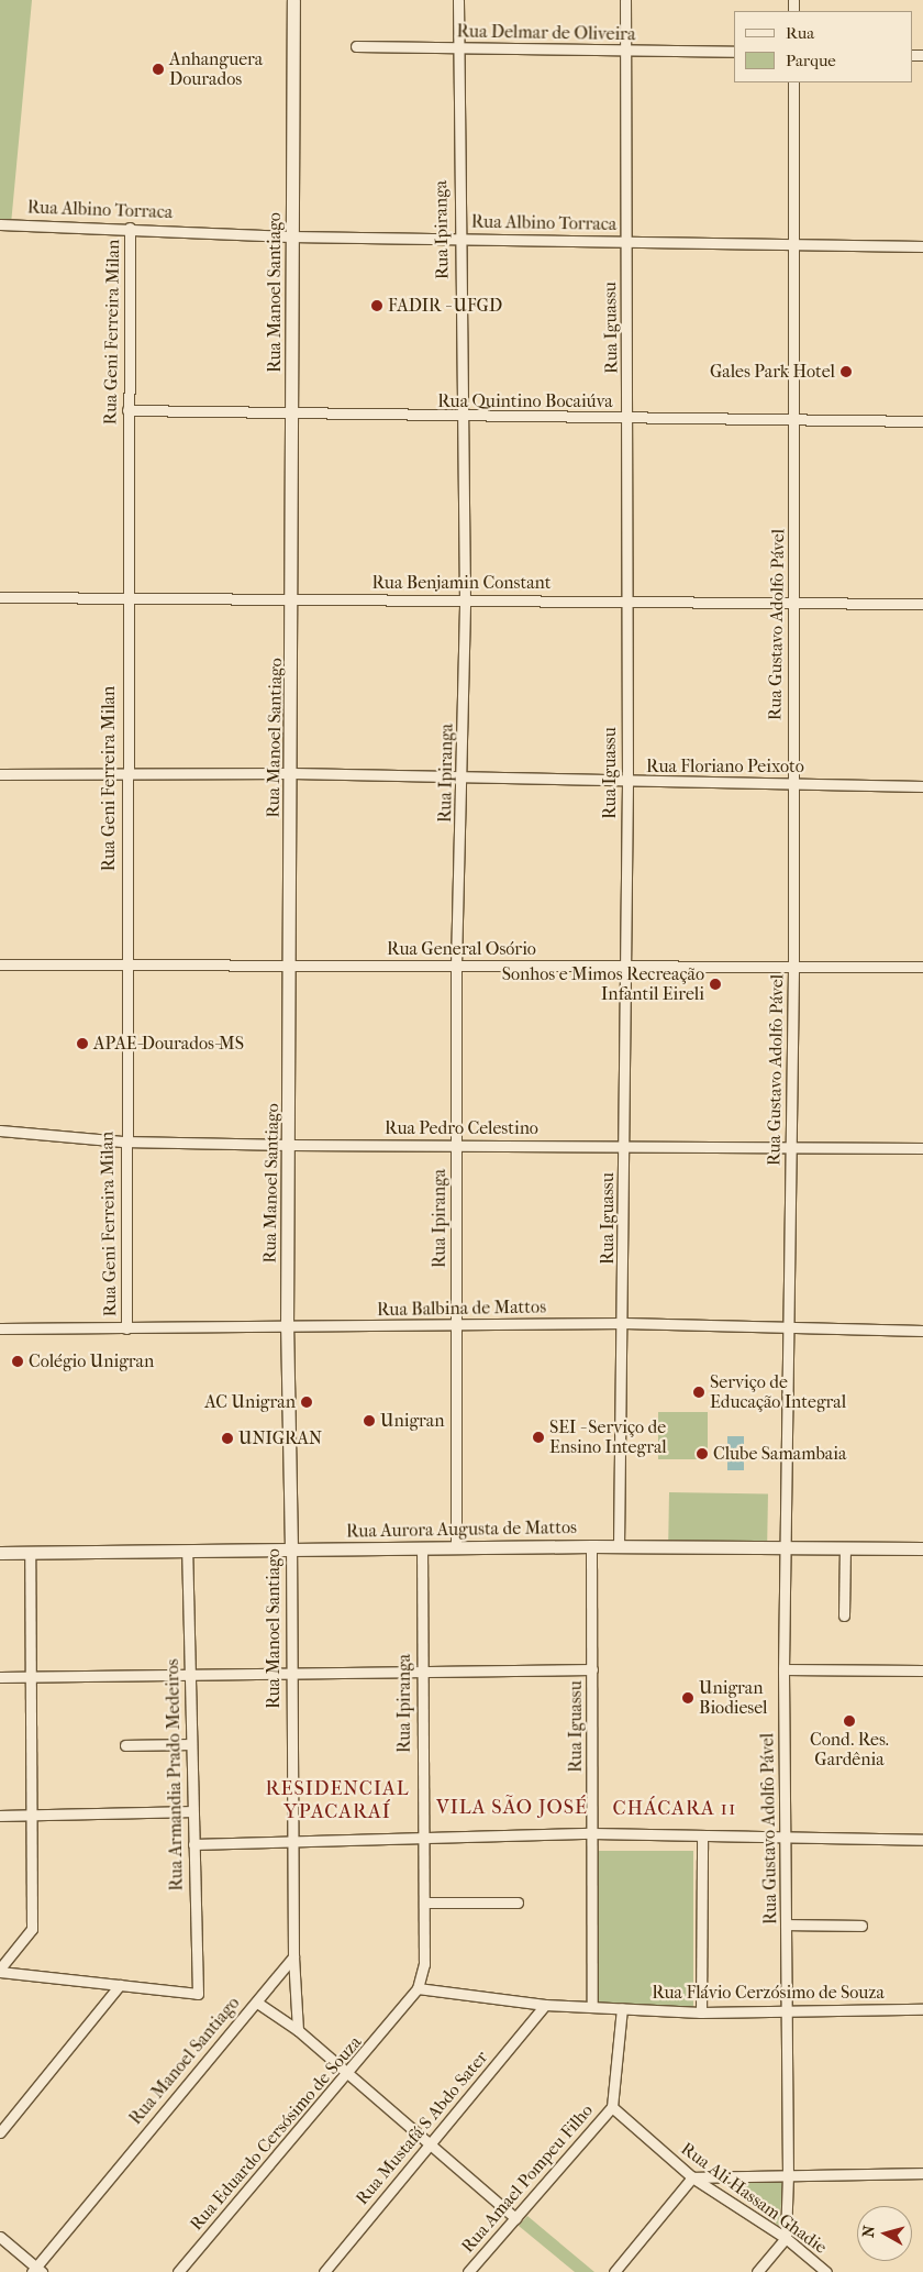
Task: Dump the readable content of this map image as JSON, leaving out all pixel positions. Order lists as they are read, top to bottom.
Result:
{
  "streets": {
    "street": [
      "Rua Delmar de Oliveira",
      "Rua Albino Torraca",
      "Rua Ipiranga",
      "Rua Manoel Santiago",
      "Rua Iguassu",
      "Rua Geni Ferreira Milan",
      "Rua Quintino Bocaiúva",
      "Rua Benjamin Constant",
      "Rua Gustavo Adolfo Pável",
      "Rua Floriano Peixoto",
      "Rua General Osório",
      "Rua Pedro Celestino",
      "Rua Balbina de Mattos",
      "Rua Aurora Augusta de Mattos",
      "Rua Armandia Prado Medeiros",
      "Rua Flávio Cerzósimo de Souza",
      "Rua Mustafá S Abdo Sater",
      "Rua Eduardo Cersósimo de Souza",
      "Rua Amael Pompeu Filho",
      "Rua Ali Hassam Ghadie"
    ]
  },
  "crossings": [
    ["Rua Delmar de Oliveira", "Rua Ipiranga"],
    ["Rua Delmar de Oliveira", "Rua Iguassu"],
    ["Rua Albino Torraca", "Rua Ipiranga"],
    ["Rua Albino Torraca", "Rua Manoel Santiago"],
    ["Rua Albino Torraca", "Rua Iguassu"],
    ["Rua Albino Torraca", "Rua Geni Ferreira Milan"],
    ["Rua Albino Torraca", "Rua Gustavo Adolfo Pável"],
    ["Rua Ipiranga", "Rua Quintino Bocaiúva"],
    ["Rua Ipiranga", "Rua Benjamin Constant"],
    ["Rua Ipiranga", "Rua Floriano Peixoto"],
    ["Rua Ipiranga", "Rua General Osório"],
    ["Rua Ipiranga", "Rua Pedro Celestino"],
    ["Rua Ipiranga", "Rua Balbina de Mattos"],
    ["Rua Ipiranga", "Rua Aurora Augusta de Mattos"],
    ["Rua Ipiranga", "Rua Flávio Cerzósimo de Souza"],
    ["Rua Ipiranga", "Rua Eduardo Cersósimo de Souza"],
    ["Rua Manoel Santiago", "Rua Quintino Bocaiúva"],
    ["Rua Manoel Santiago", "Rua Benjamin Constant"],
    ["Rua Manoel Santiago", "Rua Floriano Peixoto"],
    ["Rua Manoel Santiago", "Rua General Osório"],
    ["Rua Manoel Santiago", "Rua Pedro Celestino"],
    ["Rua Manoel Santiago", "Rua Balbina de Mattos"],
    ["Rua Manoel Santiago", "Rua Aurora Augusta de Mattos"],
    ["Rua Iguassu", "Rua Quintino Bocaiúva"],
    ["Rua Iguassu", "Rua Benjamin Constant"],
    ["Rua Iguassu", "Rua Floriano Peixoto"],
    ["Rua Iguassu", "Rua General Osório"],
    ["Rua Iguassu", "Rua Pedro Celestino"],
    ["Rua Iguassu", "Rua Balbina de Mattos"],
    ["Rua Iguassu", "Rua Aurora Augusta de Mattos"],
    ["Rua Iguassu", "Rua Flávio Cerzósimo de Souza"],
    ["Rua Geni Ferreira Milan", "Rua Quintino Bocaiúva"],
    ["Rua Geni Ferreira Milan", "Rua Benjamin Constant"],
    ["Rua Geni Ferreira Milan", "Rua Floriano Peixoto"],
    ["Rua Geni Ferreira Milan", "Rua General Osório"],
    ["Rua Geni Ferreira Milan", "Rua Pedro Celestino"],
    ["Rua Geni Ferreira Milan", "Rua Balbina de Mattos"],
    ["Rua Quintino Bocaiúva", "Rua Gustavo Adolfo Pável"],
    ["Rua Benjamin Constant", "Rua Gustavo Adolfo Pável"],
    ["Rua Gustavo Adolfo Pável", "Rua Floriano Peixoto"],
    ["Rua Gustavo Adolfo Pável", "Rua General Osório"],
    ["Rua Gustavo Adolfo Pável", "Rua Pedro Celestino"],
    ["Rua Gustavo Adolfo Pável", "Rua Balbina de Mattos"],
    ["Rua Gustavo Adolfo Pável", "Rua Aurora Augusta de Mattos"],
    ["Rua Gustavo Adolfo Pável", "Rua Flávio Cerzósimo de Souza"],
    ["Rua Gustavo Adolfo Pável", "Rua Ali Hassam Ghadie"],
    ["Rua Aurora Augusta de Mattos", "Rua Armandia Prado Medeiros"],
    ["Rua Flávio Cerzósimo de Souza", "Rua Mustafá S Abdo Sater"],
    ["Rua Amael Pompeu Filho", "Rua Ali Hassam Ghadie"]
  ],
  "districts": ["RESIDENCIAL YPACARAÍ", "VILA SÃO JOSÉ", "CHÁCARA 11"],
  "places": [
    "Anhanguera Dourados",
    "FADIR - UFGD",
    "Gales Park Hotel",
    "Sonhos e Mimos Recreação Infantil Eireli",
    "APAE-Dourados-MS",
    "Colégio Unigran",
    "Serviço de Educação Integral",
    "AC Unigran",
    "Unigran",
    "SEI - Serviço de Ensino Integral",
    "UNIGRAN",
    "Clube Samambaia",
    "Unigran Biodiesel",
    "Cond. Res. Gardênia"
  ],
  "legend": ["Rua", "Parque"],
  "north": "left"
}
